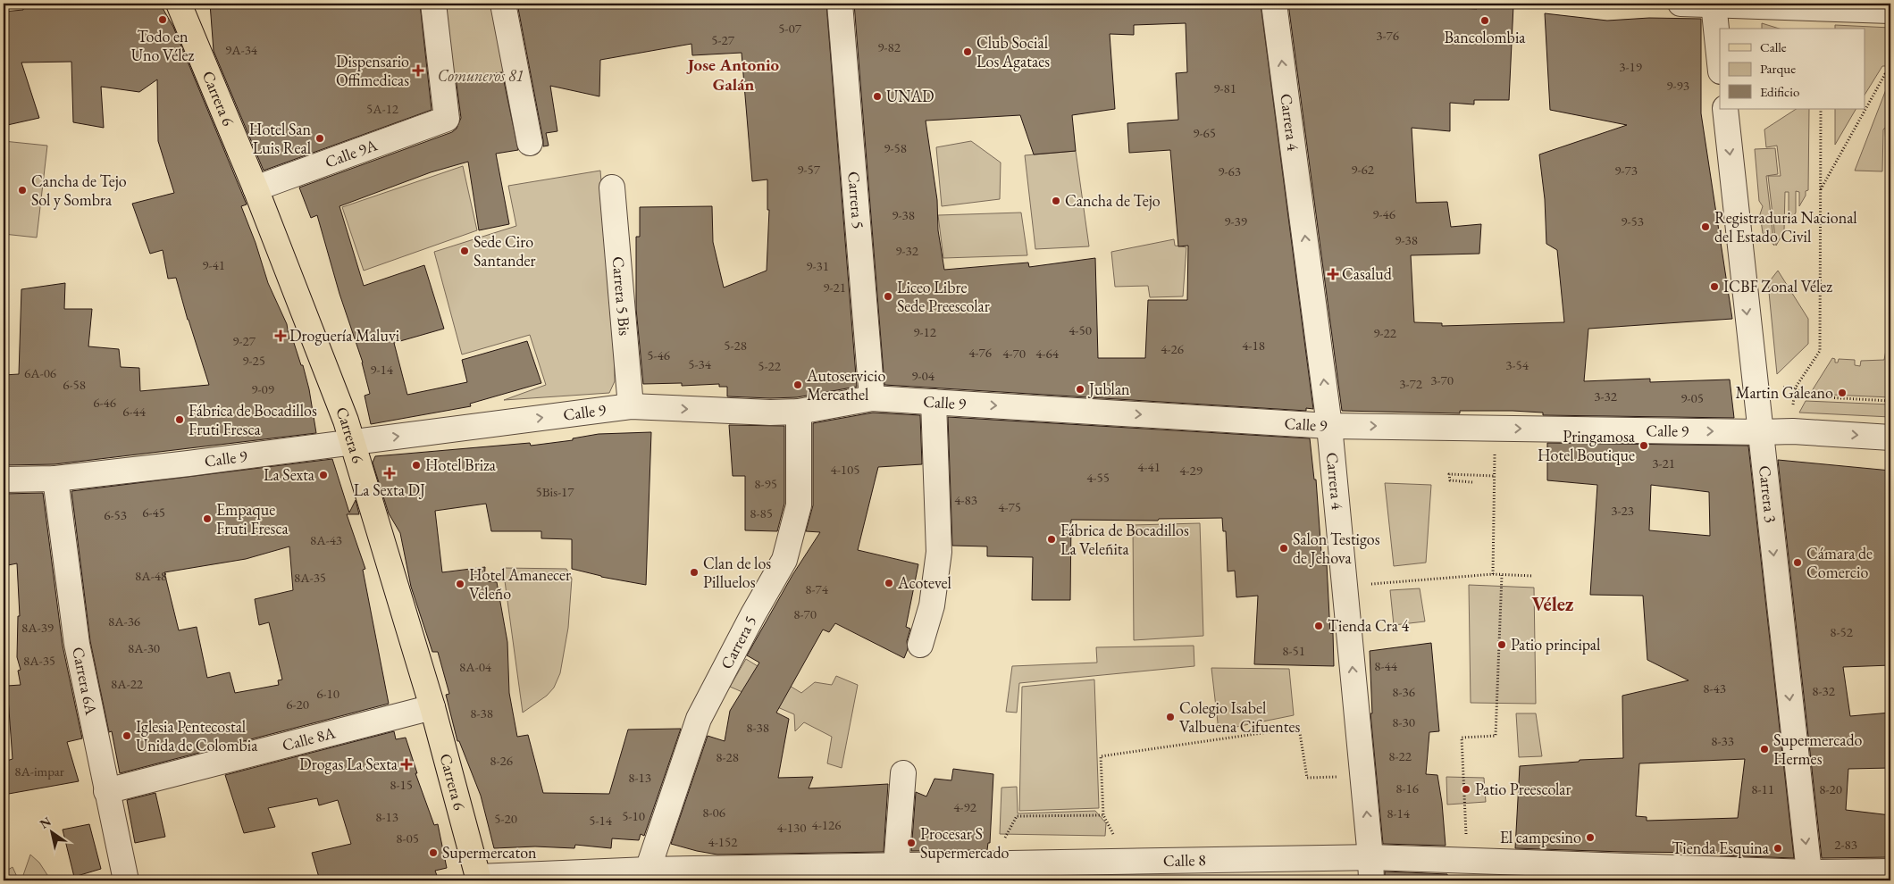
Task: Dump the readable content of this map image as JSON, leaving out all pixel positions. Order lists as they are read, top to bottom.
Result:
{
  "streets": {
    "main road": ["Carrera 6"],
    "street": [
      "Carrera 4",
      "Calle 9A",
      "Carrera 5",
      "Carrera 5 Bis",
      "Calle 9",
      "Carrera 3",
      "Carrera 6A",
      "Calle 8A",
      "Calle 8"
    ]
  },
  "crossings": [
    ["Carrera 6", "Calle 9A"],
    ["Carrera 6", "Calle 9"],
    ["Carrera 6", "Calle 8A"],
    ["Carrera 6", "Calle 8"],
    ["Carrera 4", "Calle 9"],
    ["Carrera 4", "Calle 8"],
    ["Carrera 5", "Calle 9"],
    ["Carrera 5", "Calle 8"],
    ["Carrera 5 Bis", "Calle 9"],
    ["Calle 9", "Carrera 3"],
    ["Calle 9", "Carrera 6A"],
    ["Carrera 3", "Calle 8"],
    ["Carrera 6A", "Calle 8A"]
  ],
  "one_way": ["Carrera 4", "Calle 9", "Carrera 3"],
  "districts": ["Jose Antonio Galán", "Vélez"],
  "parks": ["Comuneros 81"],
  "places": {
    "other": [
      "Todo en Uno Vélez",
      "Bancolombia",
      "Club Social Los Agataes",
      "UNAD",
      "Hotel San Luis Real",
      "Cancha de Tejo Sol y Sombra",
      "Cancha de Tejo",
      "Registraduria Nacional del Estado Civil",
      "Sede Ciro Santander",
      "ICBF Zonal Vélez",
      "Liceo Libre Sede Preescolar",
      "Autoservicio Mercathel",
      "Jublan",
      "Martin Galeano",
      "Fábrica de Bocadillos Fruti Fresca",
      "Pringamosa Hotel Boutique",
      "Hotel Briza",
      "La Sexta",
      "Empaque Fruti Fresca",
      "Fábrica de Bocadillos La Veleñita",
      "Salon Testigos de Jehova",
      "Cámara de Comercio",
      "Clan de los Pilluelos",
      "Acotevel",
      "Hotel Amanecer Veleño",
      "Tienda Cra 4",
      "Patio principal",
      "Colegio Isabel Valbuena Cifuentes",
      "Iglesia Pentecostal Unida de Colombia",
      "Supermercado Hermes",
      "Patio Preescolar",
      "El campesino",
      "Procesar S Supermercado",
      "Tienda Esquina",
      "Supermercaton"
    ],
    "health": [
      "Dispensario Offimedicas",
      "Casalud",
      "Droguería Maluvi",
      "La Sexta DJ",
      "Drogas La Sexta"
    ]
  },
  "house_numbers": [
    "5-07",
    "3-76",
    "5-27",
    "9-82",
    "9A-34",
    "3-19",
    "9-93",
    "9-81",
    "5A-12",
    "9-65",
    "9-58",
    "9-57",
    "9-62",
    "9-73",
    "9-63",
    "9-46",
    "9-38",
    "9-39",
    "9-53",
    "9-38",
    "9-32",
    "9-41",
    "9-31",
    "9-21",
    "4-50",
    "9-12",
    "9-22",
    "9-27",
    "5-28",
    "4-18",
    "4-26",
    "4-76",
    "4-70",
    "4-64",
    "5-46",
    "9-25",
    "5-34",
    "3-54",
    "5-22",
    "9-14",
    "6A-06",
    "9-04",
    "3-70",
    "3-72",
    "6-58",
    "9-09",
    "3-32",
    "9-05",
    "6-46",
    "6-44",
    "3-21",
    "4-41",
    "4-105",
    "4-29",
    "4-55",
    "8-95",
    "5Bis-17",
    "4-83",
    "4-75",
    "3-23",
    "6-45",
    "8-85",
    "6-53",
    "8A-43",
    "8A-48",
    "8A-35",
    "8-74",
    "8-70",
    "8A-36",
    "8A-39",
    "8-52",
    "8A-30",
    "8-51",
    "8A-35",
    "8-44",
    "8A-04",
    "8A-22",
    "8-43",
    "8-32",
    "8-36",
    "6-10",
    "6-20",
    "8-38",
    "8-30",
    "8-38",
    "8-33",
    "8-22",
    "8-28",
    "8-26",
    "8A-impar",
    "8-13",
    "8-15",
    "8-16",
    "8-11",
    "8-20",
    "4-92",
    "8-06",
    "8-14",
    "5-10",
    "8-13",
    "5-20",
    "5-14",
    "4-126",
    "4-130",
    "8-05",
    "4-152",
    "2-83"
  ],
  "legend": ["Calle", "Parque", "Edificio"],
  "north": "top left"
}
